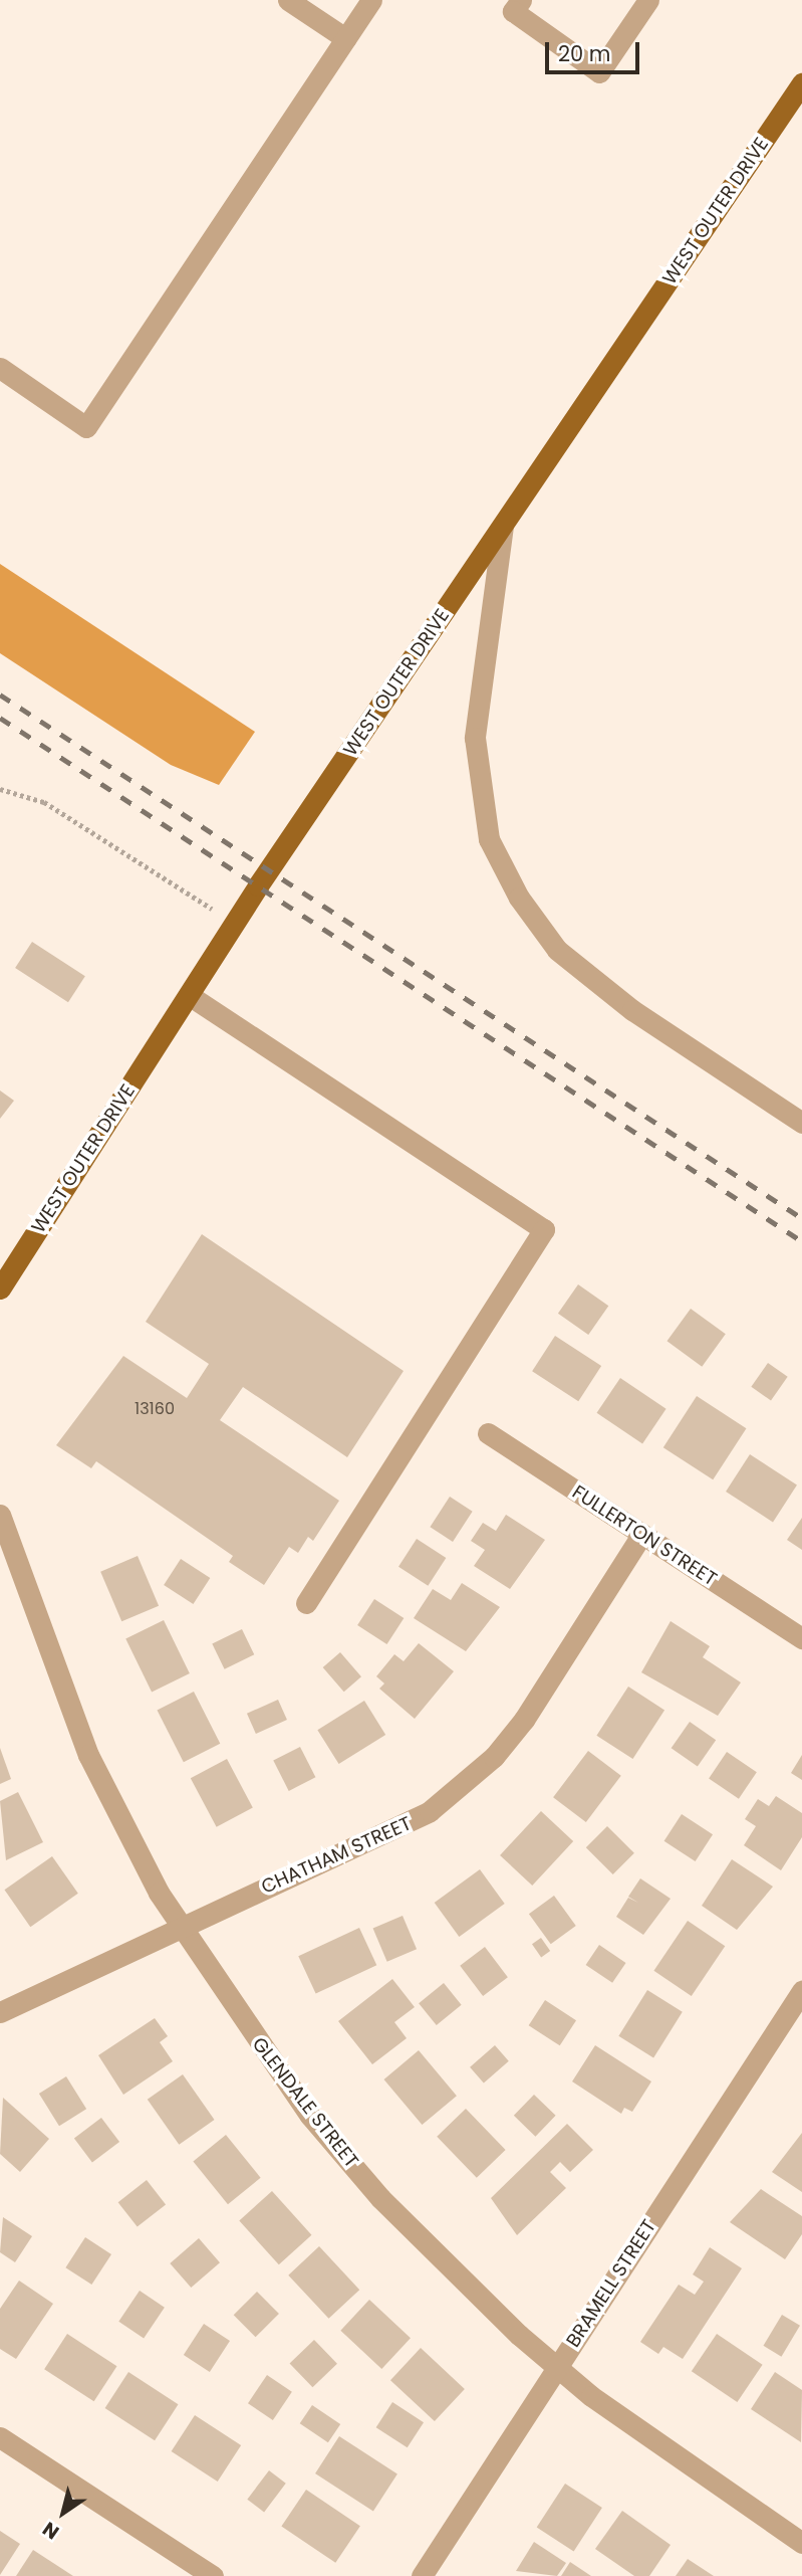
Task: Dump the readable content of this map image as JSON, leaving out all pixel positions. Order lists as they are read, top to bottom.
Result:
{
  "streets": {
    "main road": ["WEST OUTER DRIVE"],
    "street": [
      "FULLERTON STREET",
      "CHATHAM STREET",
      "GLENDALE STREET",
      "BRAMELL STREET"
    ]
  },
  "crossings": [
    ["FULLERTON STREET", "CHATHAM STREET"],
    ["CHATHAM STREET", "GLENDALE STREET"],
    ["GLENDALE STREET", "BRAMELL STREET"]
  ],
  "house_numbers": ["13160"],
  "scale_bar": "20 m",
  "north": "bottom left"
}
